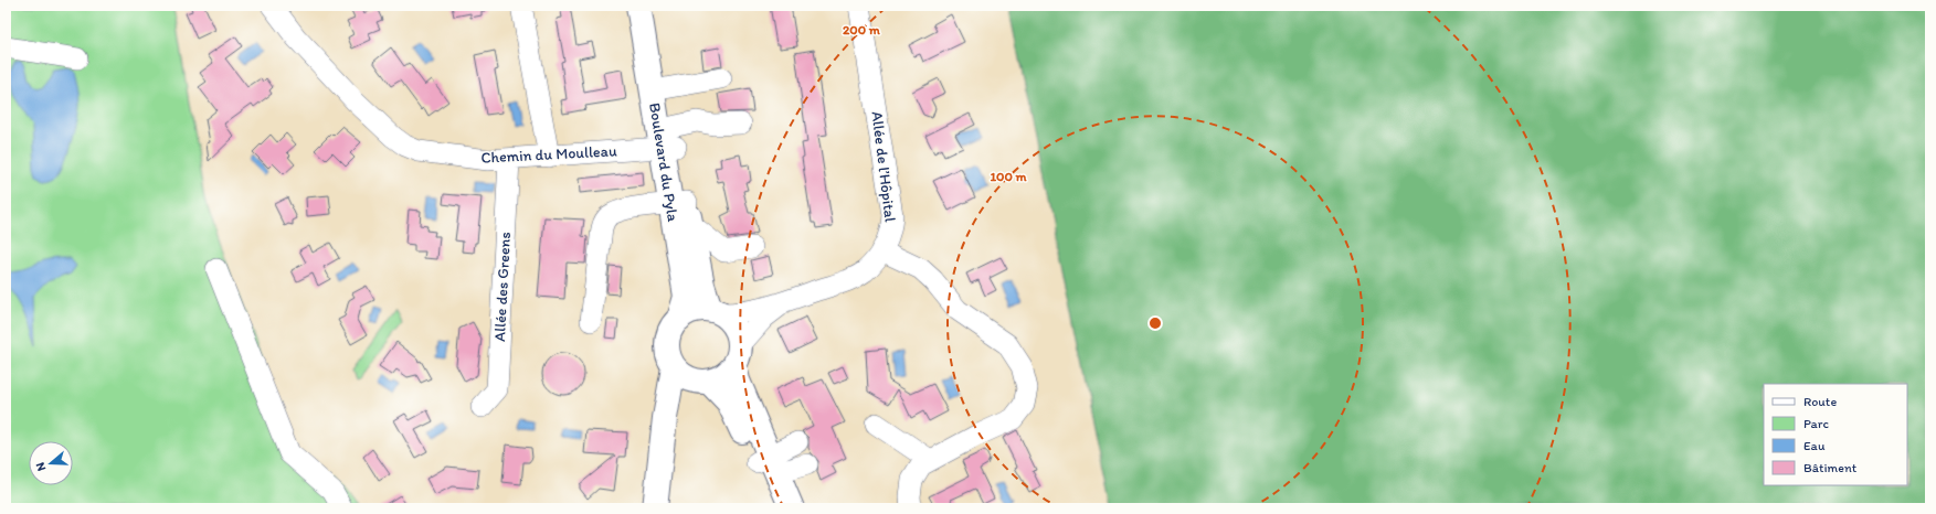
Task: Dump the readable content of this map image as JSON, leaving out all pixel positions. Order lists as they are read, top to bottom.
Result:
{
  "streets": {
    "main road": ["Boulevard du Pyla"],
    "street": ["Chemin du Moulleau", "Allée de l’Hôpital", "Allée des Greens"]
  },
  "crossings": [
    ["Chemin du Moulleau", "Boulevard du Pyla"],
    ["Chemin du Moulleau", "Allée des Greens"],
    ["Boulevard du Pyla", "Allée de l’Hôpital"]
  ],
  "legend": [
    "Route",
    "Parc",
    "Eau",
    "Bâtiment"
  ],
  "north": "left",
  "rings": ["200 m", "100 m"]
}
